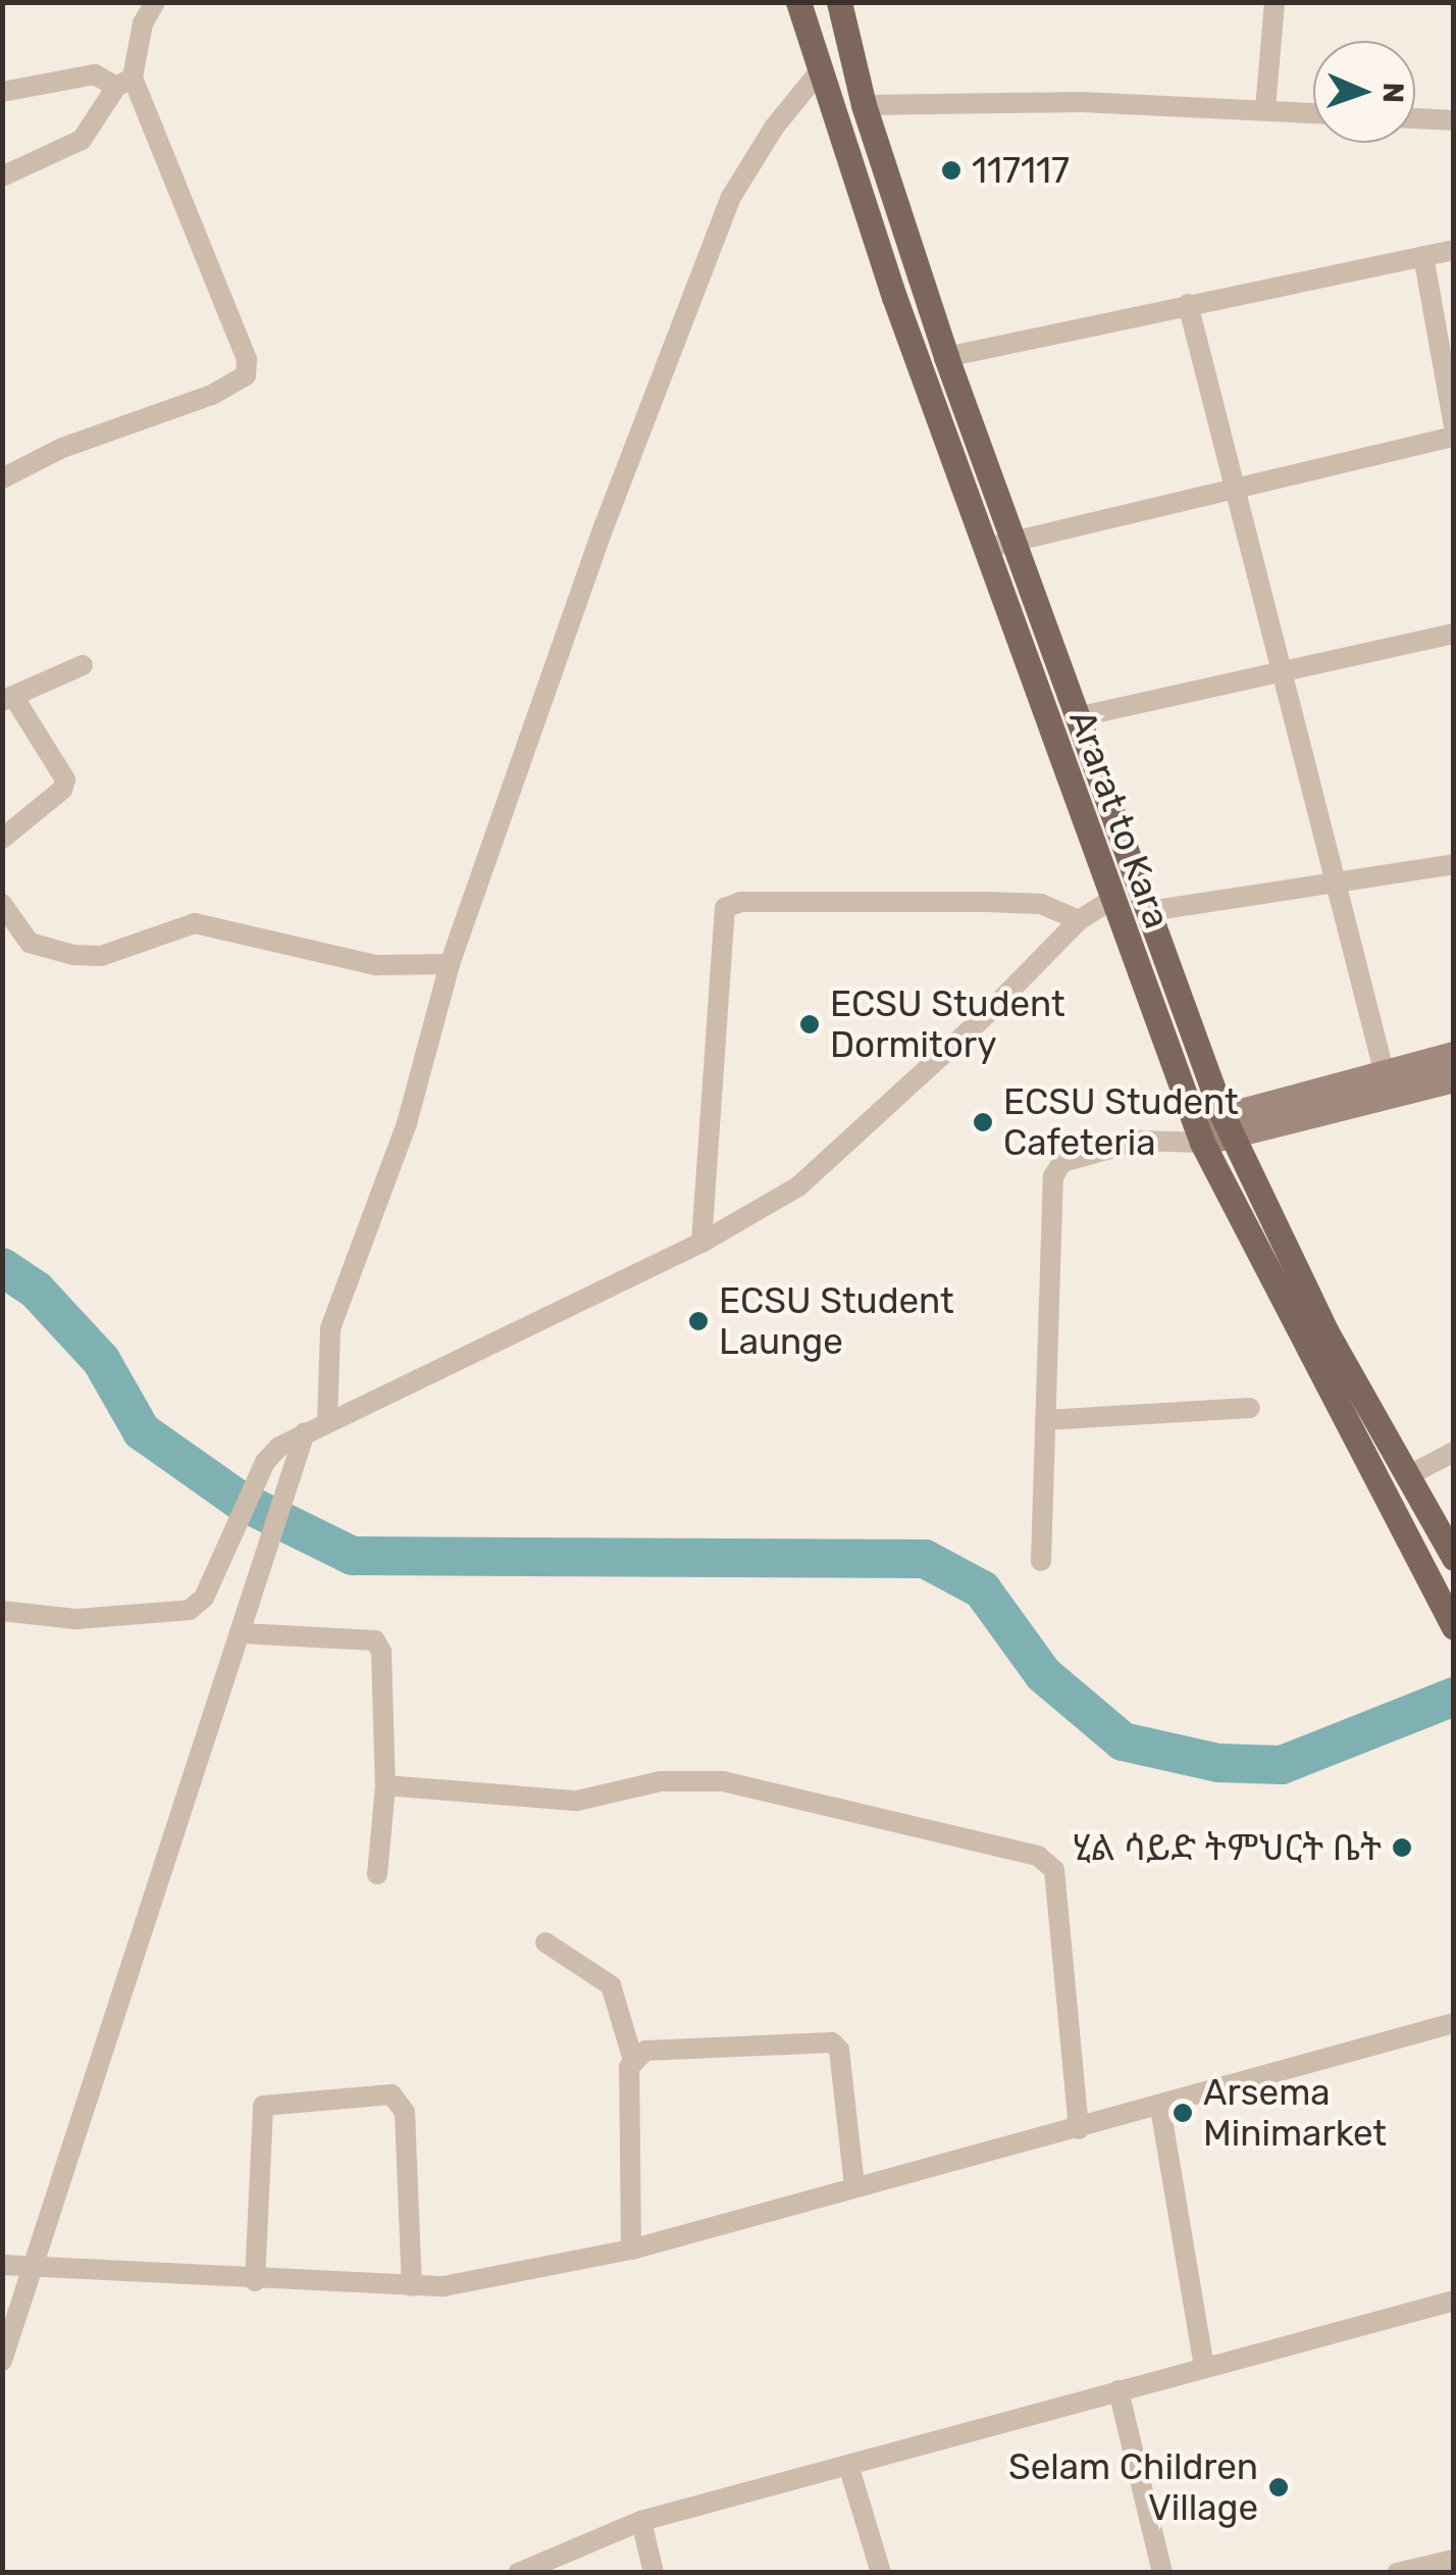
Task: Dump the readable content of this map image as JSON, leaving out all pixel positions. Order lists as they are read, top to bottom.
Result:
{
  "streets": {
    "main road": ["Ararat to Kara"]
  },
  "places": [
    "117117",
    "ECSU Student Dormitory",
    "ECSU Student Cafeteria",
    "ECSU Student Launge",
    "ሂል ሳይድ ትምህርት ቤት",
    "Arsema Minimarket",
    "Selam Children Village"
  ],
  "north": "right"
}
